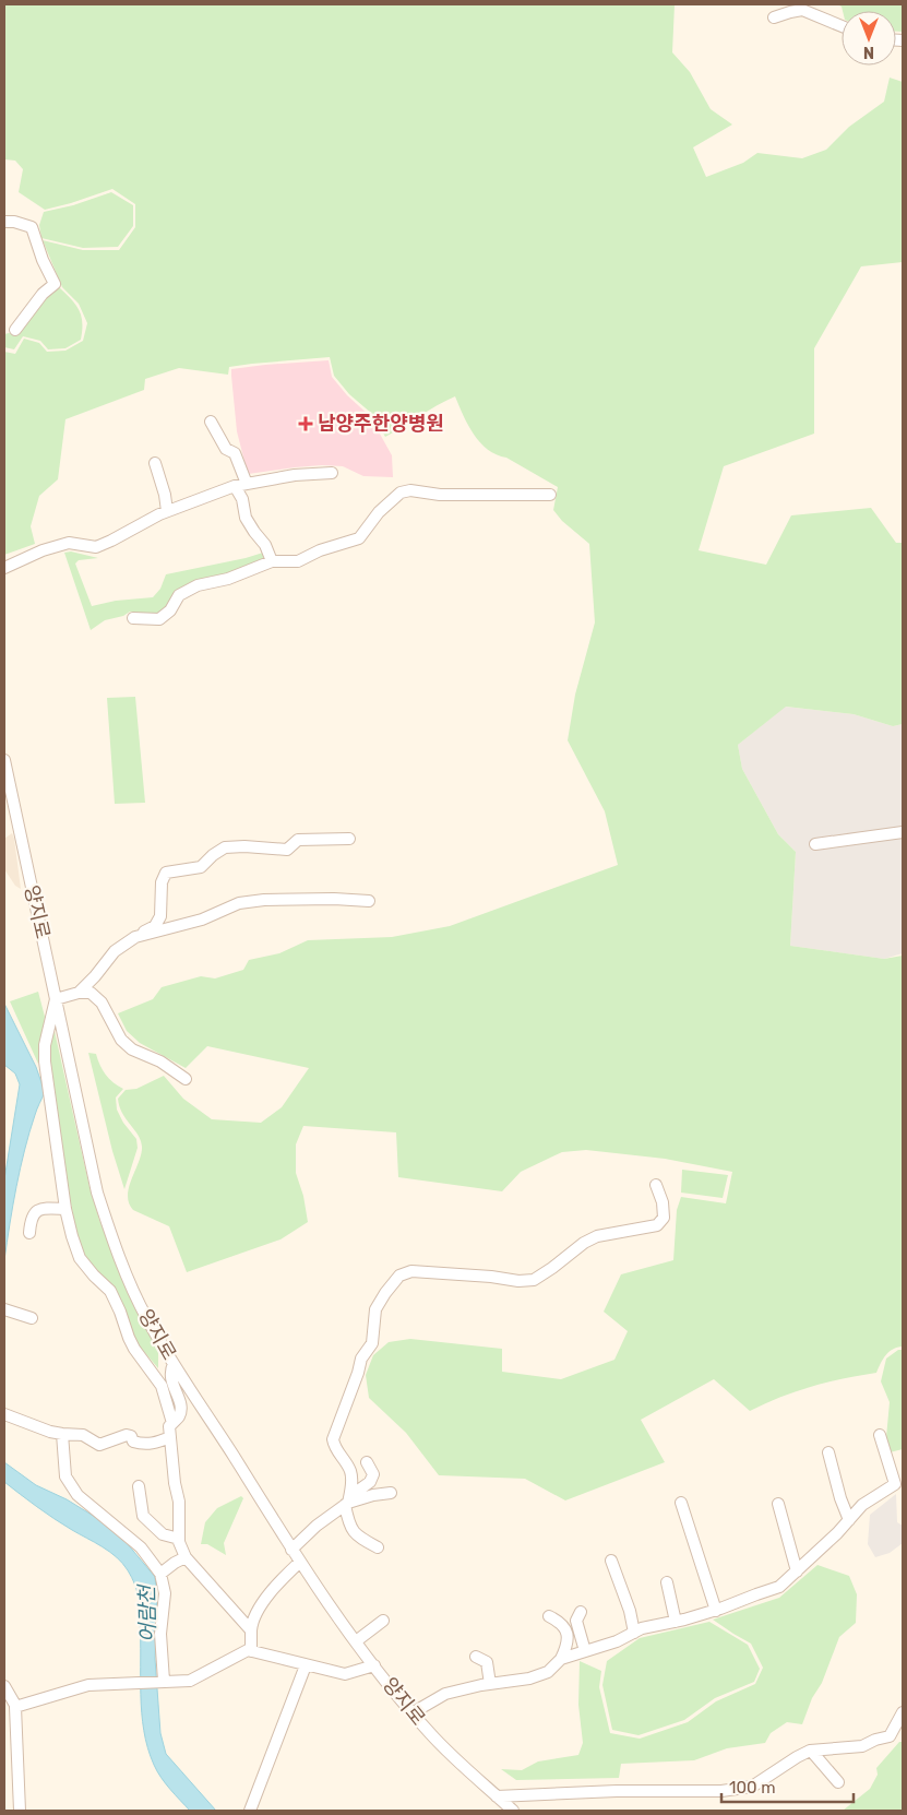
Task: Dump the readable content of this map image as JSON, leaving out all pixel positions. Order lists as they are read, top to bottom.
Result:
{
  "streets": {
    "street": ["양지로"]
  },
  "water": ["어람천"],
  "places": {
    "health": ["남양주한양병원"]
  },
  "scale_bar": "100 m",
  "north": "bottom"
}
